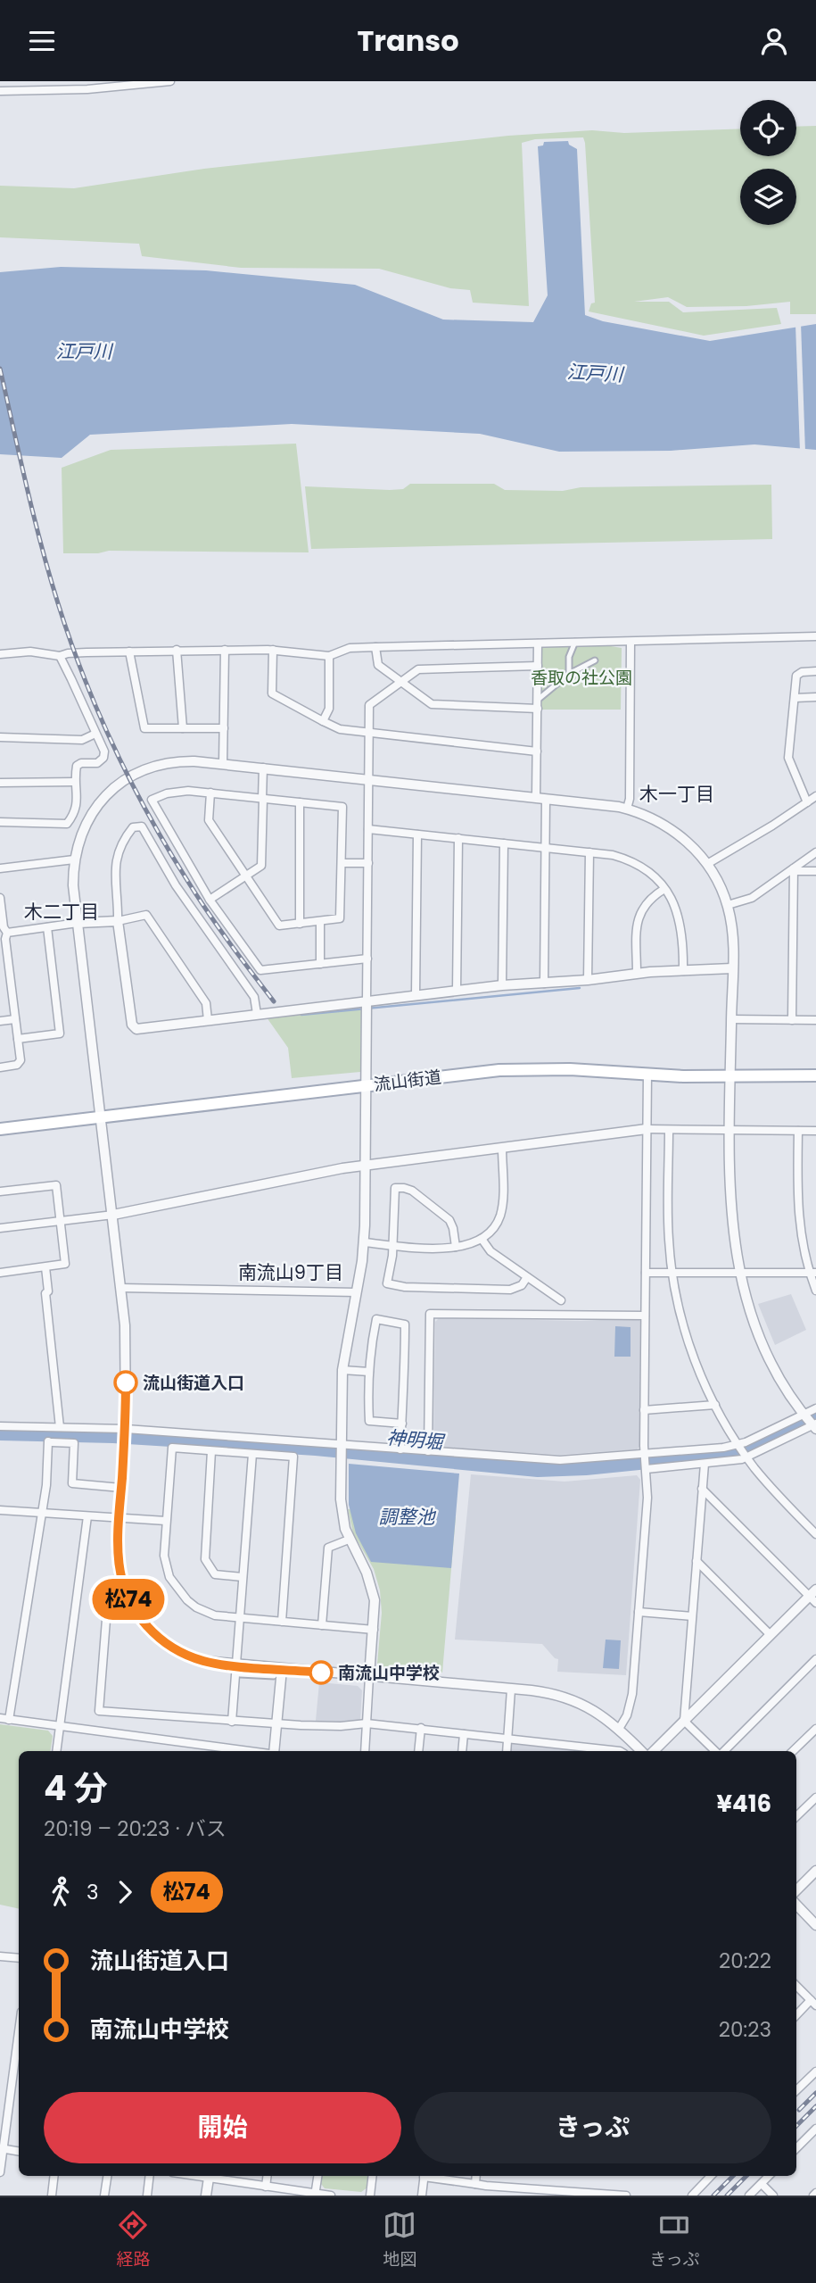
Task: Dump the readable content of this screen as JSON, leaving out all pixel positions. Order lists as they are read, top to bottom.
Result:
{
  "streets": {
    "main road": ["流山街道"]
  },
  "districts": ["木一丁目", "木二丁目", "南流山9丁目"],
  "water": ["江戸川", "神明堀", "調整池"],
  "parks": ["香取の社公園"],
  "places": ["流山街道入口", "南流山中学校"],
  "lines": ["bus line 松74"],
  "page": {
    "header": "Transo",
    "on_map": "松74",
    "heading": ["4 分", "20:19 – 20:23 · バス", "¥416"],
    "legs": ["3", "松74"],
    "list": [
      {
        "name": "流山街道入口",
        "value": "20:22"
      },
      {
        "name": "南流山中学校",
        "value": "20:23"
      }
    ],
    "buttons": ["開始", "きっぷ"],
    "tabs": ["経路", "地図", "きっぷ"]
  }
}
